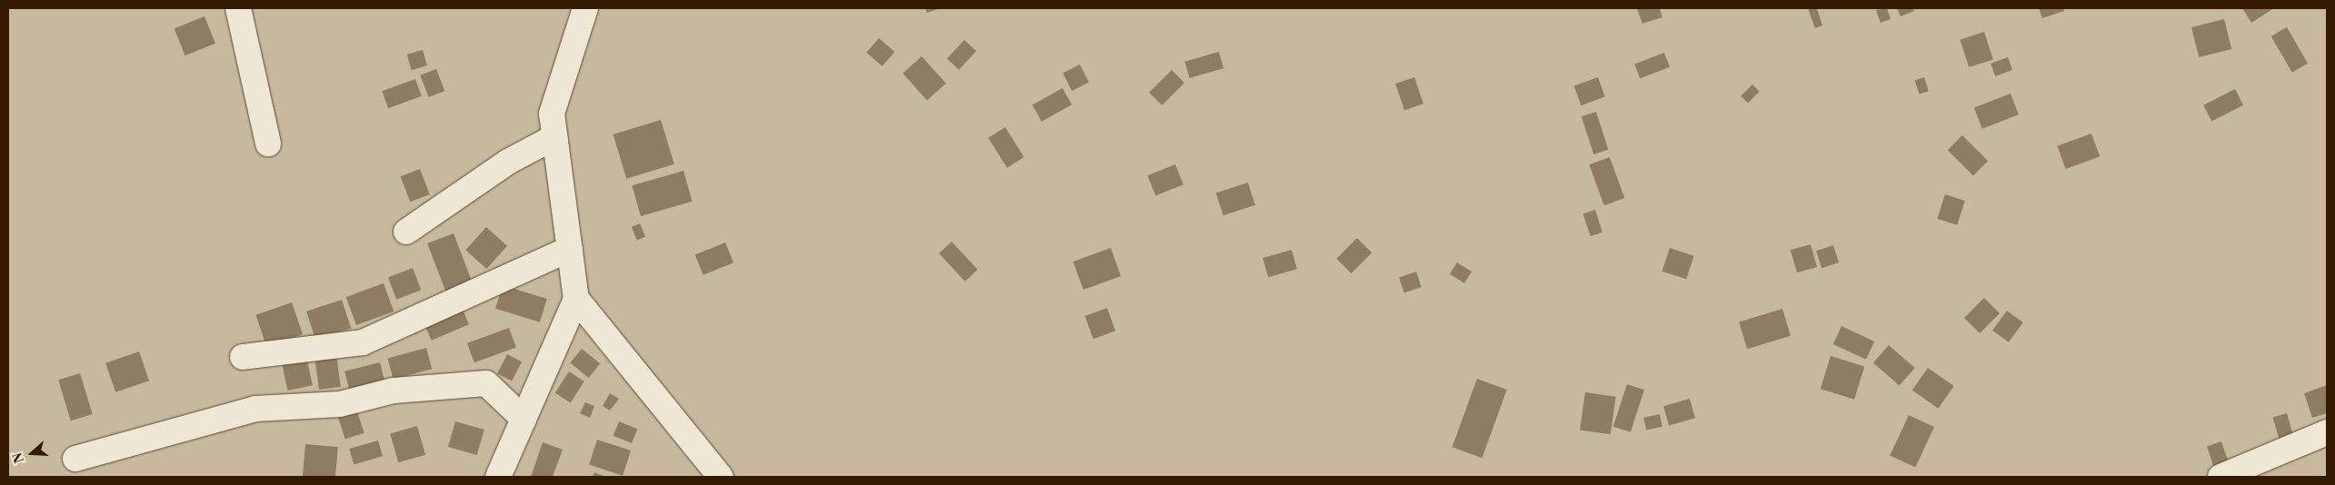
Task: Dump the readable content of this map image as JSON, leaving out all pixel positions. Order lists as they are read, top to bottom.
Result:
{
  "north": "left"
}
